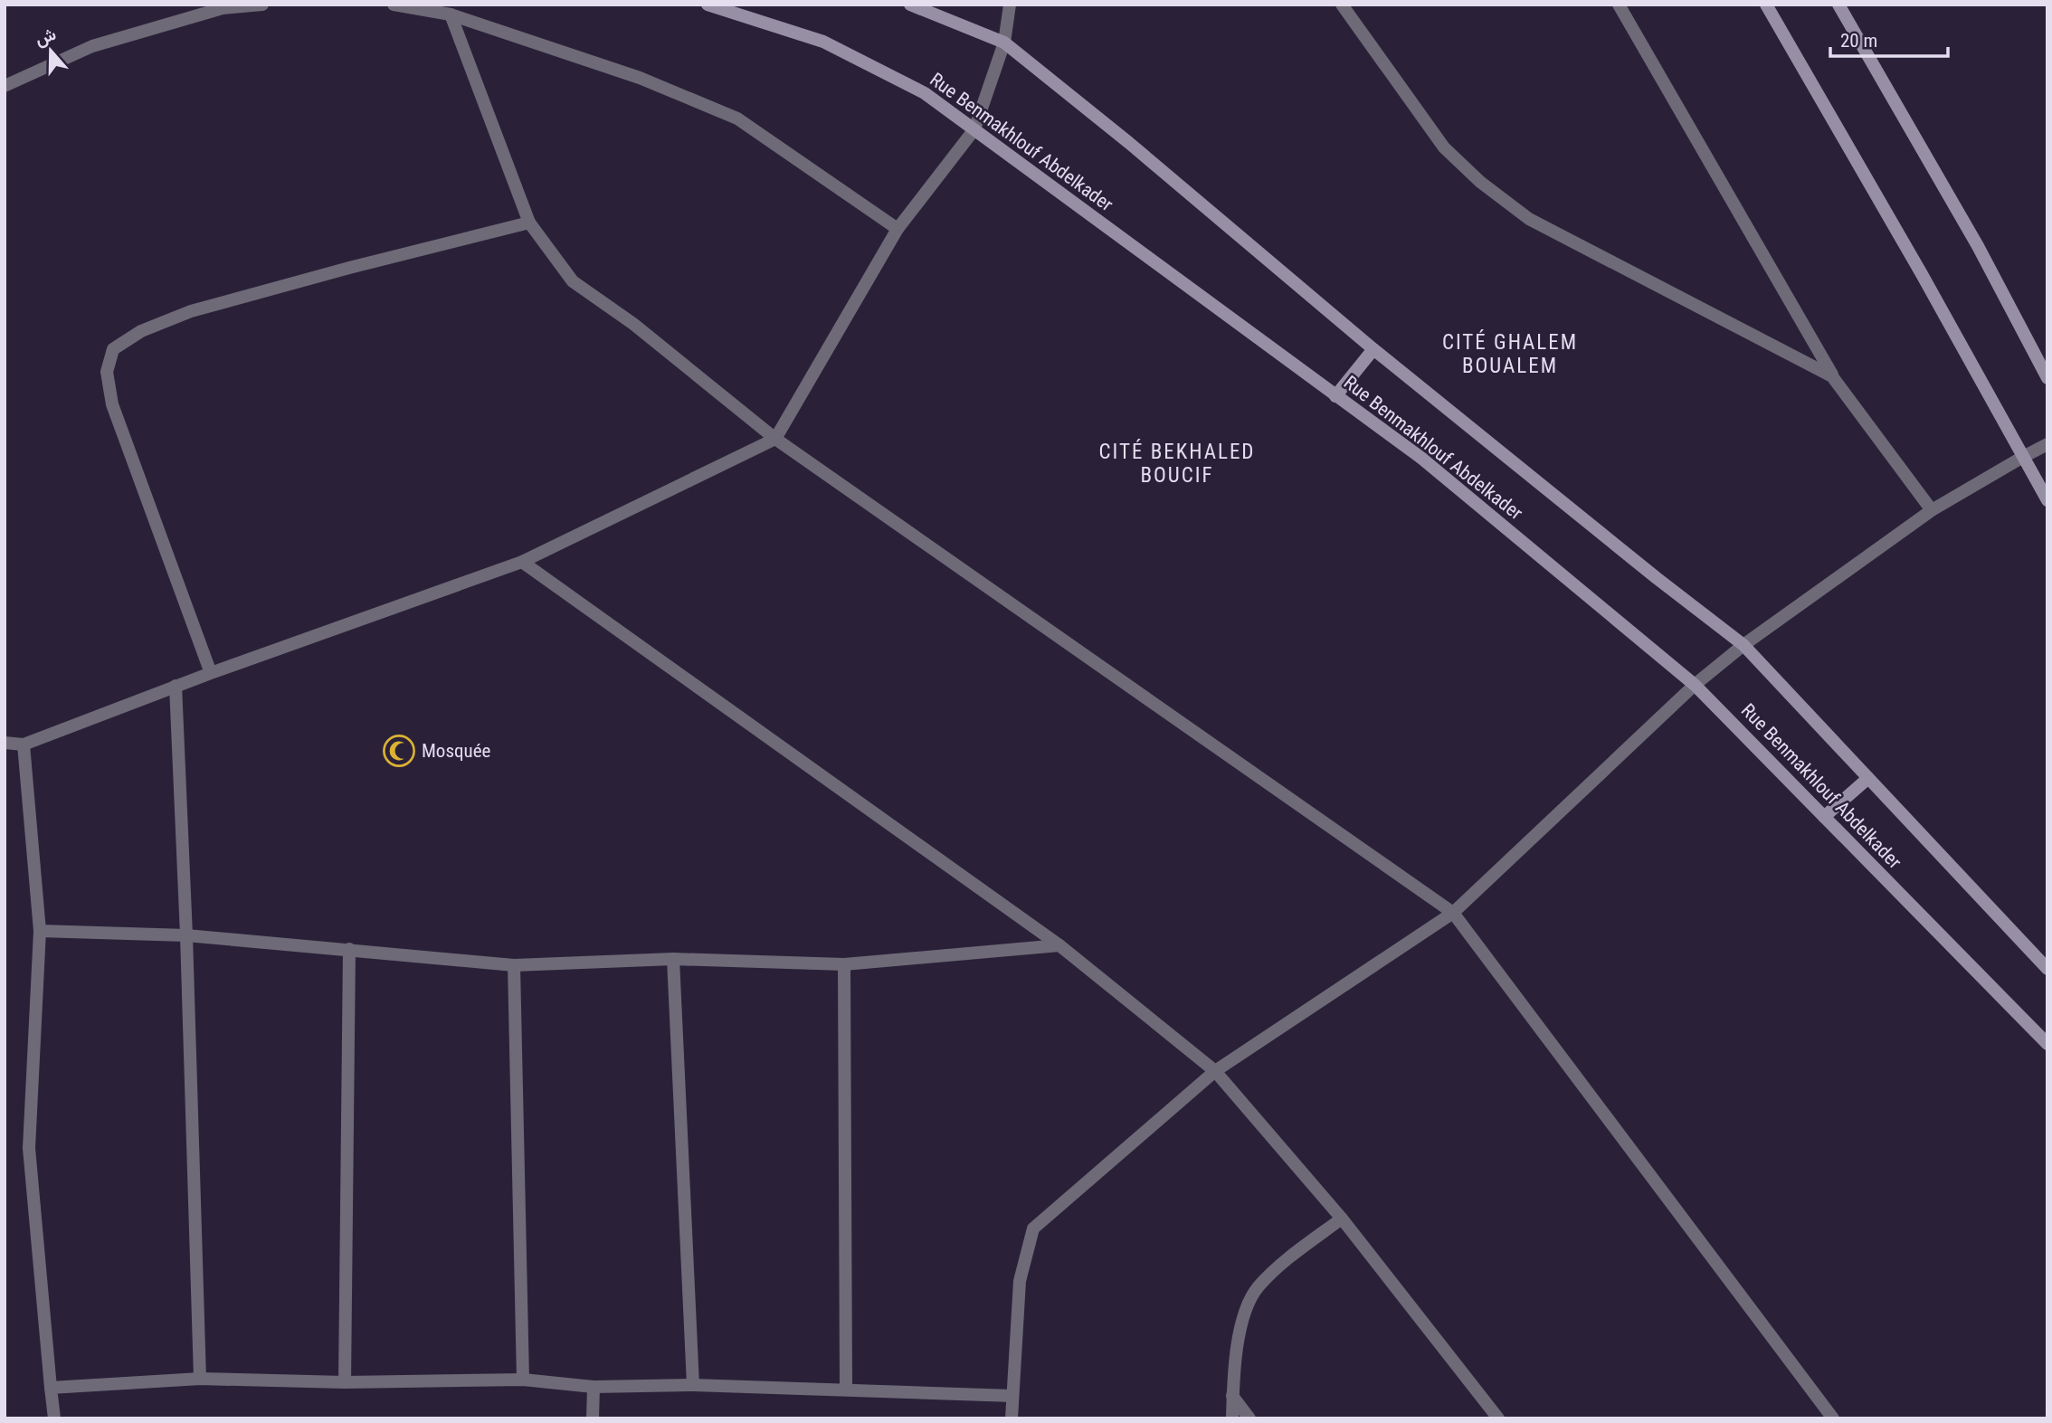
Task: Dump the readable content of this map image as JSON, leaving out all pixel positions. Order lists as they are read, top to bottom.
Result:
{
  "streets": {
    "street": ["Rue Benmakhlouf Abdelkader"]
  },
  "districts": ["CITÉ GHALEM BOUALEM", "CITÉ BEKHALED BOUCIF"],
  "places": {
    "mosque": ["Mosquée"]
  },
  "scale_bar": "20 m",
  "north": "top"
}
